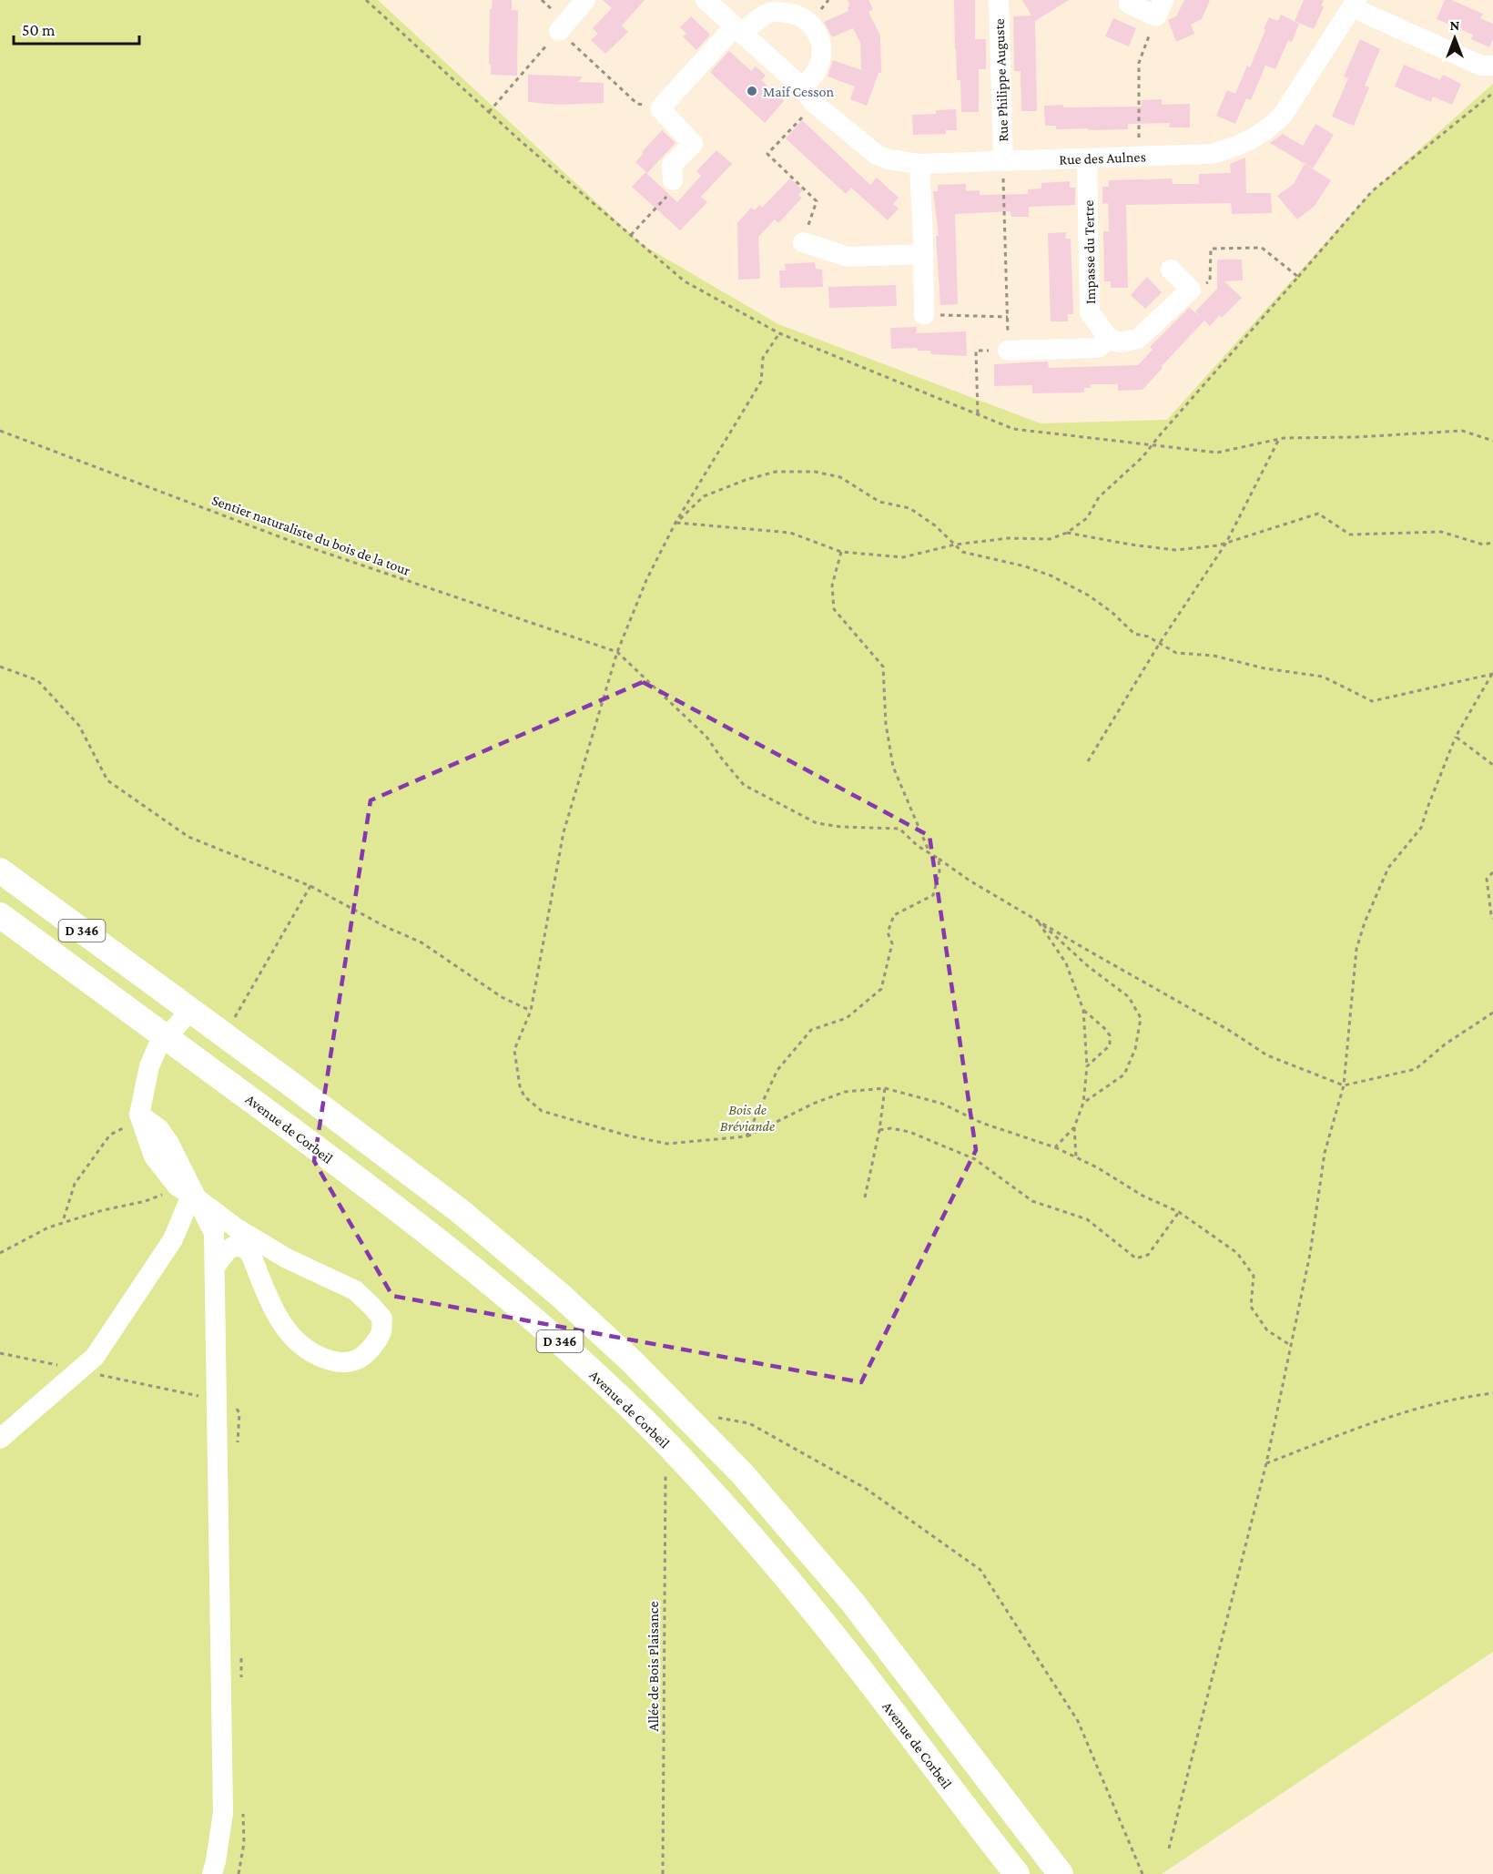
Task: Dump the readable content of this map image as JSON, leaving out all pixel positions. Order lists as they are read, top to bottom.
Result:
{
  "streets": {
    "main road": ["D 346", "Avenue de Corbeil"],
    "street": ["Rue Philippe Auguste", "Rue des Aulnes", "Impasse du Tertre"],
    "path": ["Sentier naturaliste du bois de la tour", "Allée de Bois Plaisance"]
  },
  "crossings": [
    ["Rue Philippe Auguste", "Rue des Aulnes"],
    ["Rue des Aulnes", "Impasse du Tertre"]
  ],
  "parks": ["Bois de Bréviande"],
  "places": ["Maif Cesson"],
  "scale_bar": "50 m",
  "north": "top"
}
